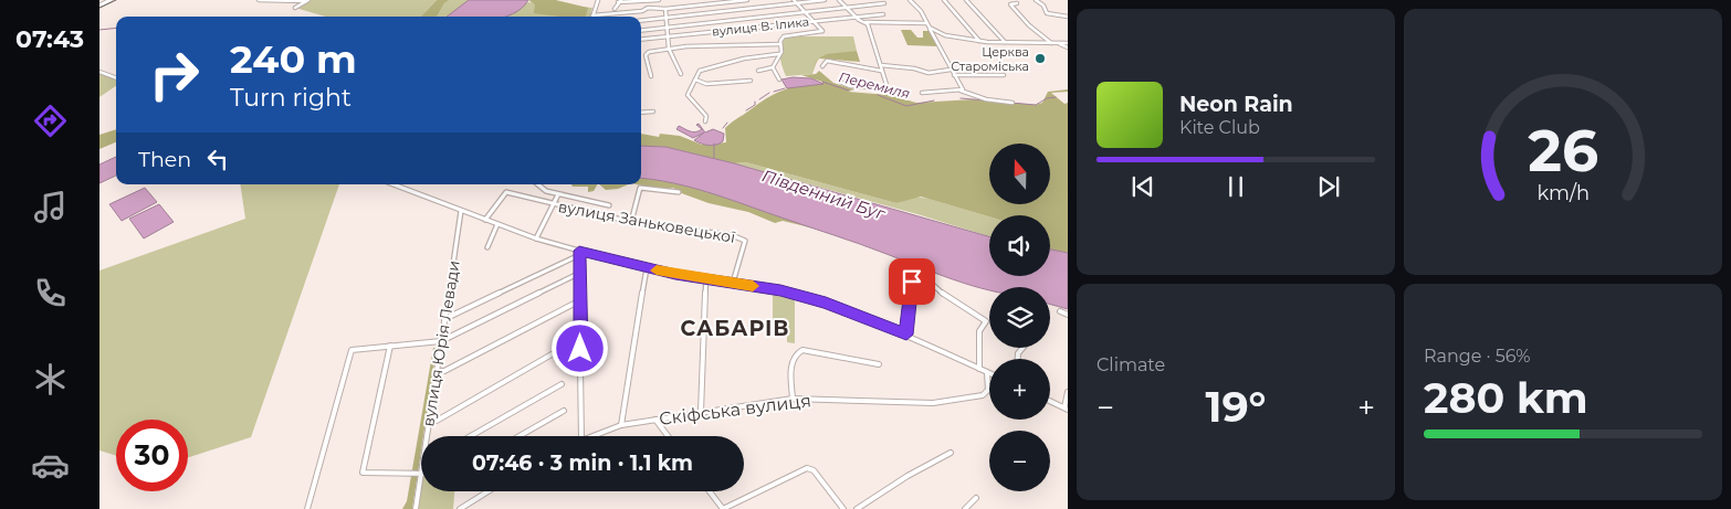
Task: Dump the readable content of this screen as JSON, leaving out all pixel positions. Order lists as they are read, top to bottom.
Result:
{
  "streets": {
    "street": [
      "вулиця В. Ілика",
      "вулиця Заньковецької",
      "вулиця Юрія Левади",
      "Скіфська вулиця"
    ]
  },
  "districts": ["САБАРІВ"],
  "water": ["Перемиля", "Південний Буг"],
  "places": ["Церква Староміська"],
  "north": "top",
  "page": {
    "tabs": "07:43",
    "turn": ["240 m", "Turn right"],
    "song": ["Neon Rain", "Kite Club"],
    "then": "Then",
    "map_buttons": ["+", "−"],
    "tile": [
      "Climate",
      ["Range · 56%", "280 km"]
    ],
    "heat": ["−", "19°", "+"],
    "limit": "30",
    "trip": "07:46 · 3 min · 1.1 km",
    "gauge": ["26", "km/h"]
  }
}
